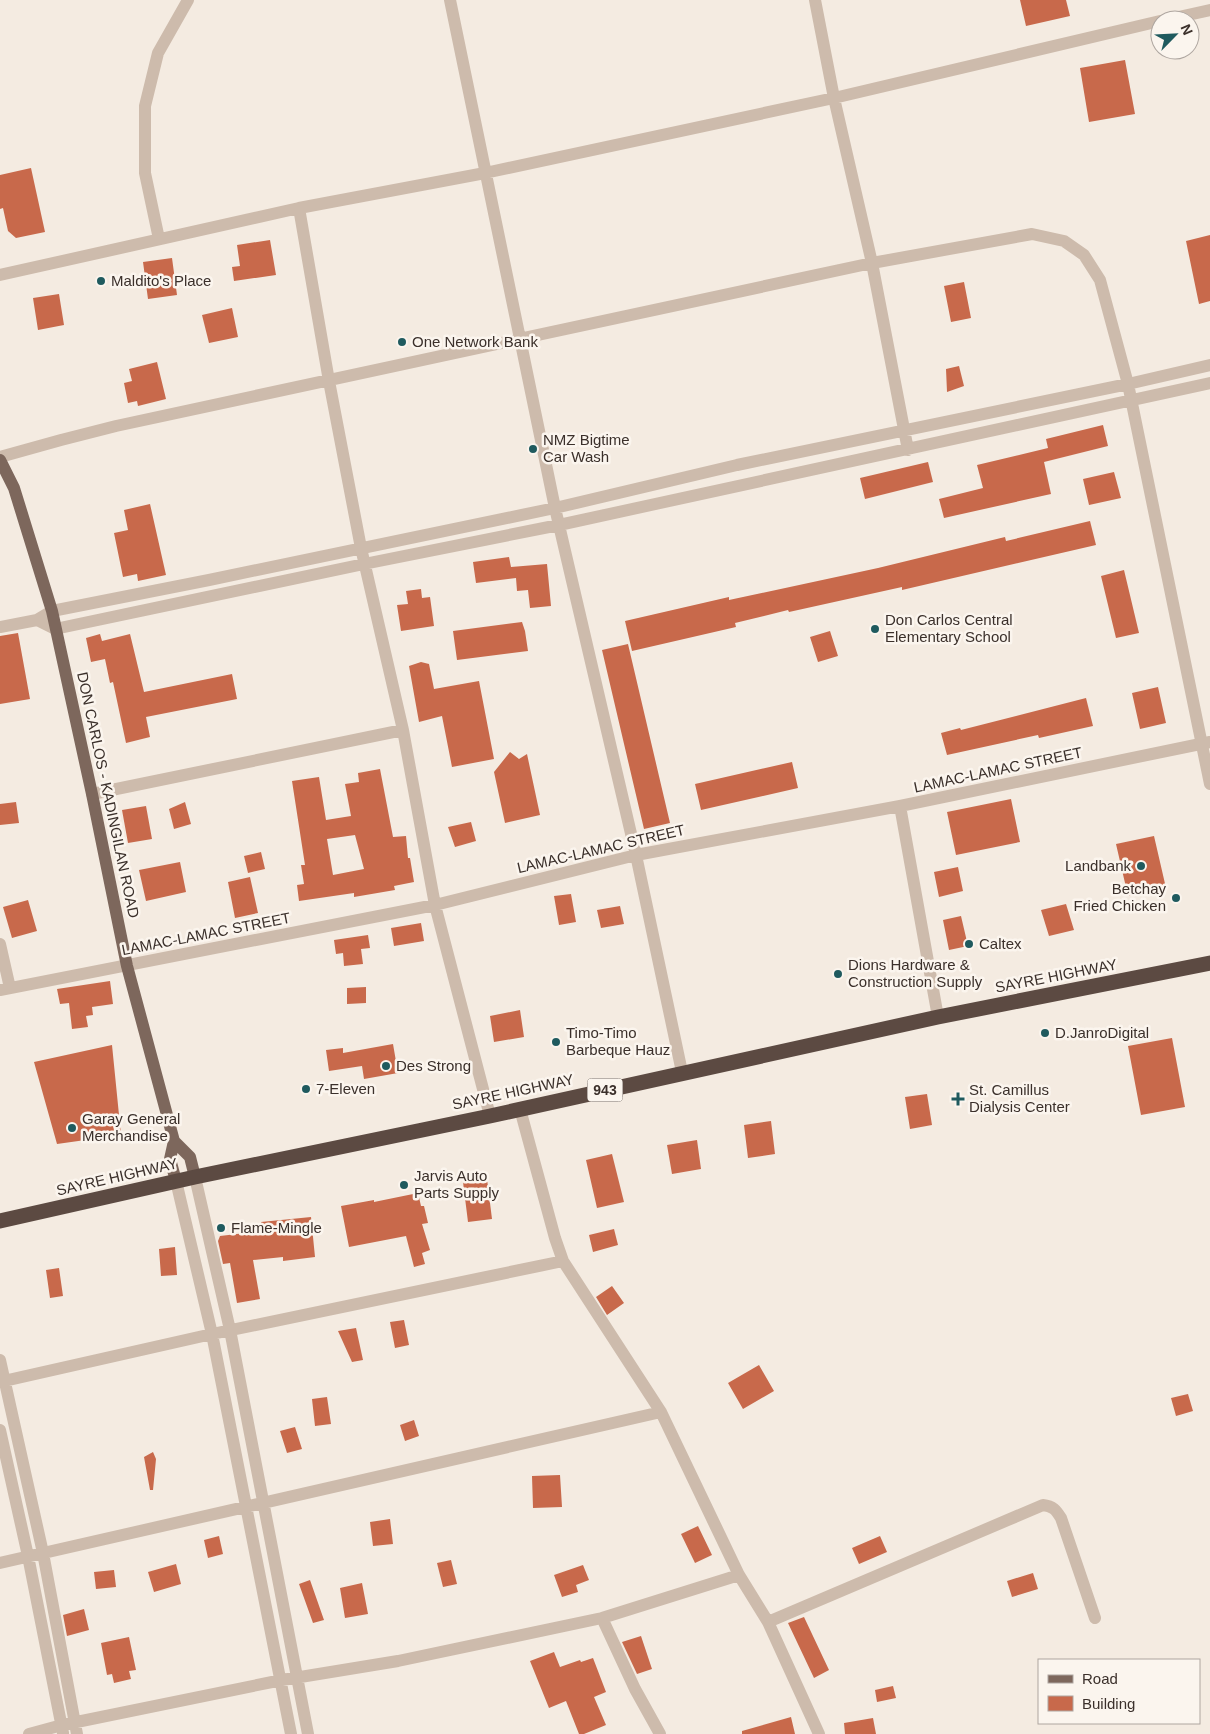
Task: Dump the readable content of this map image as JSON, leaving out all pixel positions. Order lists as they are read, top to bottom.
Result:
{
  "streets": {
    "highway": ["SAYRE HIGHWAY", "943"],
    "main road": ["DON CARLOS - KADINGILAN ROAD"],
    "street": ["LAMAC-LAMAC STREET"]
  },
  "crossings": [
    ["LAMAC-LAMAC STREET", "DON CARLOS - KADINGILAN ROAD"]
  ],
  "places": {
    "other": [
      "Maldito's Place",
      "One Network Bank",
      "NMZ Bigtime Car Wash",
      "Don Carlos Central Elementary School",
      "Landbank",
      "Betchay Fried Chicken",
      "Caltex",
      "Dions Hardware & Construction Supply",
      "D.JanroDigital",
      "Timo-Timo Barbeque Hauz",
      "Des Strong",
      "7-Eleven",
      "Garay General Merchandise",
      "Jarvis Auto Parts Supply",
      "Flame-Mingle"
    ],
    "health": ["St. Camillus Dialysis Center"]
  },
  "legend": ["Road", "Building"],
  "north": "top right"
}
